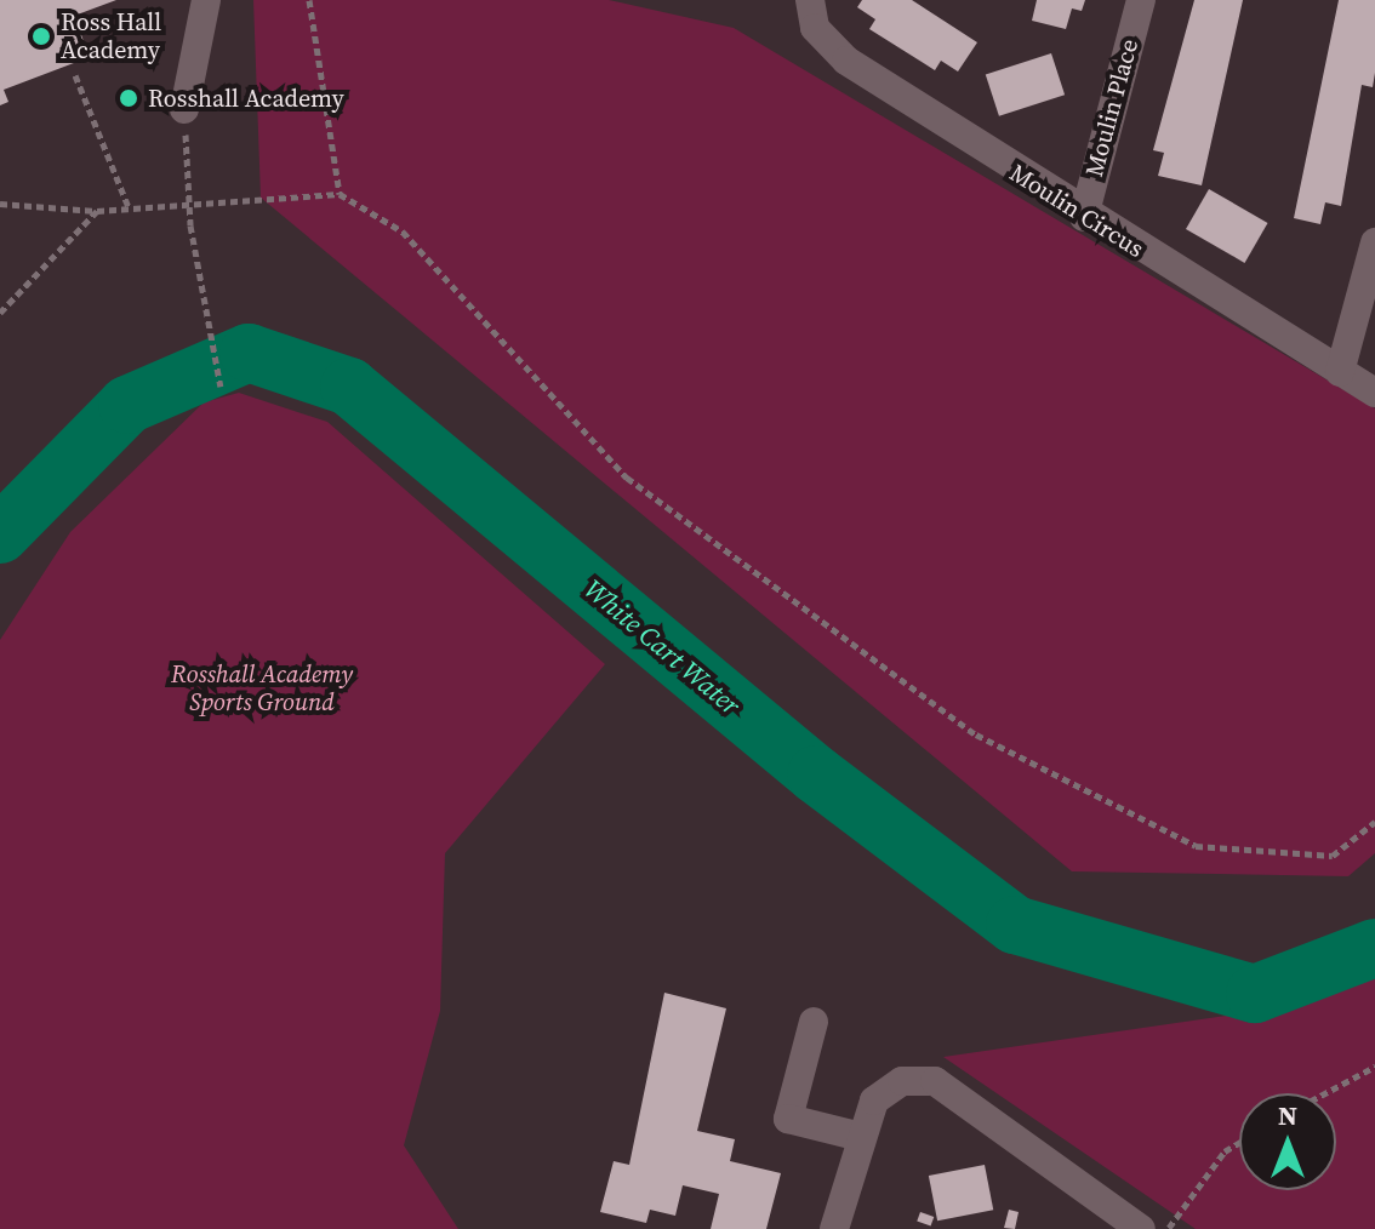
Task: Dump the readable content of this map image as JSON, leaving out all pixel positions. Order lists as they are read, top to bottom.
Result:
{
  "streets": {
    "street": ["Moulin Place", "Moulin Circus"]
  },
  "crossings": [
    ["Moulin Place", "Moulin Circus"]
  ],
  "water": ["White Cart Water"],
  "parks": ["Rosshall Academy Sports Ground"],
  "places": ["Ross Hall Academy", "Rosshall Academy"],
  "north": "top"
}
